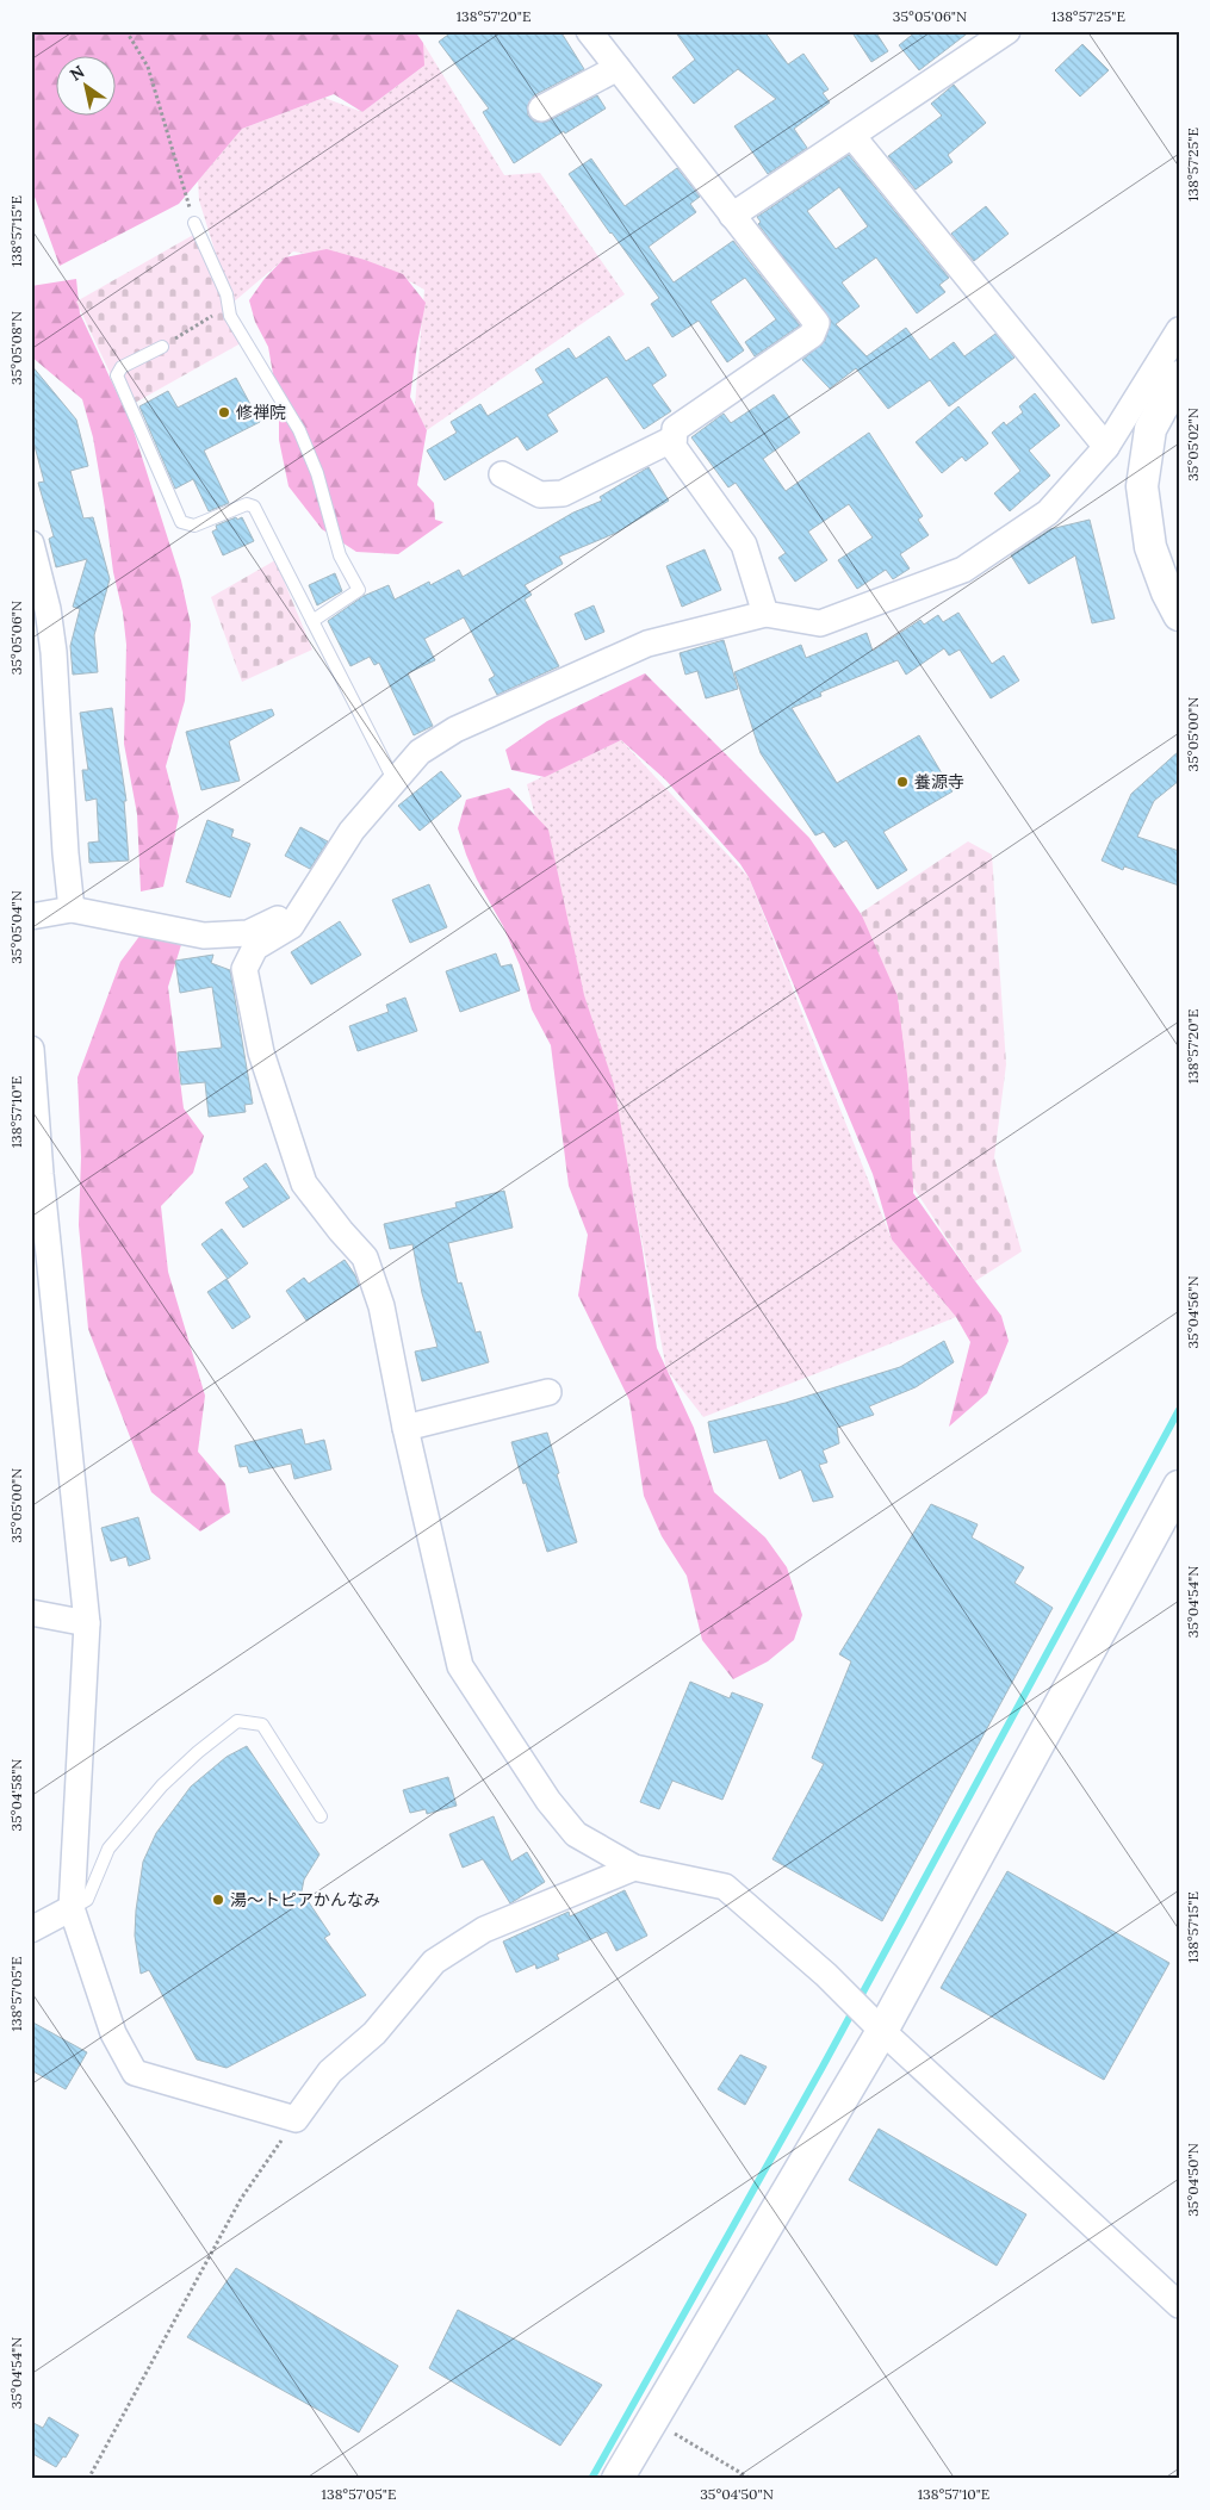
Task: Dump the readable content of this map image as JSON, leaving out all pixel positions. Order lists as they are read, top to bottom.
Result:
{
  "places": ["修禅院", "養源寺", "湯～トピアかんなみ"],
  "north": "top left",
  "coordinates": [
    "138°57'20\"E",
    "35°05'06\"N",
    "138°57'25\"E",
    "138°57'15\"E",
    "35°05'08\"N",
    "35°05'02\"N",
    "35°05'00\"N",
    "35°05'04\"N",
    "138°57'10\"E",
    "35°04'56\"N",
    "35°04'54\"N",
    "35°04'58\"N",
    "138°57'05\"E",
    "35°04'50\"N"
  ]
}
